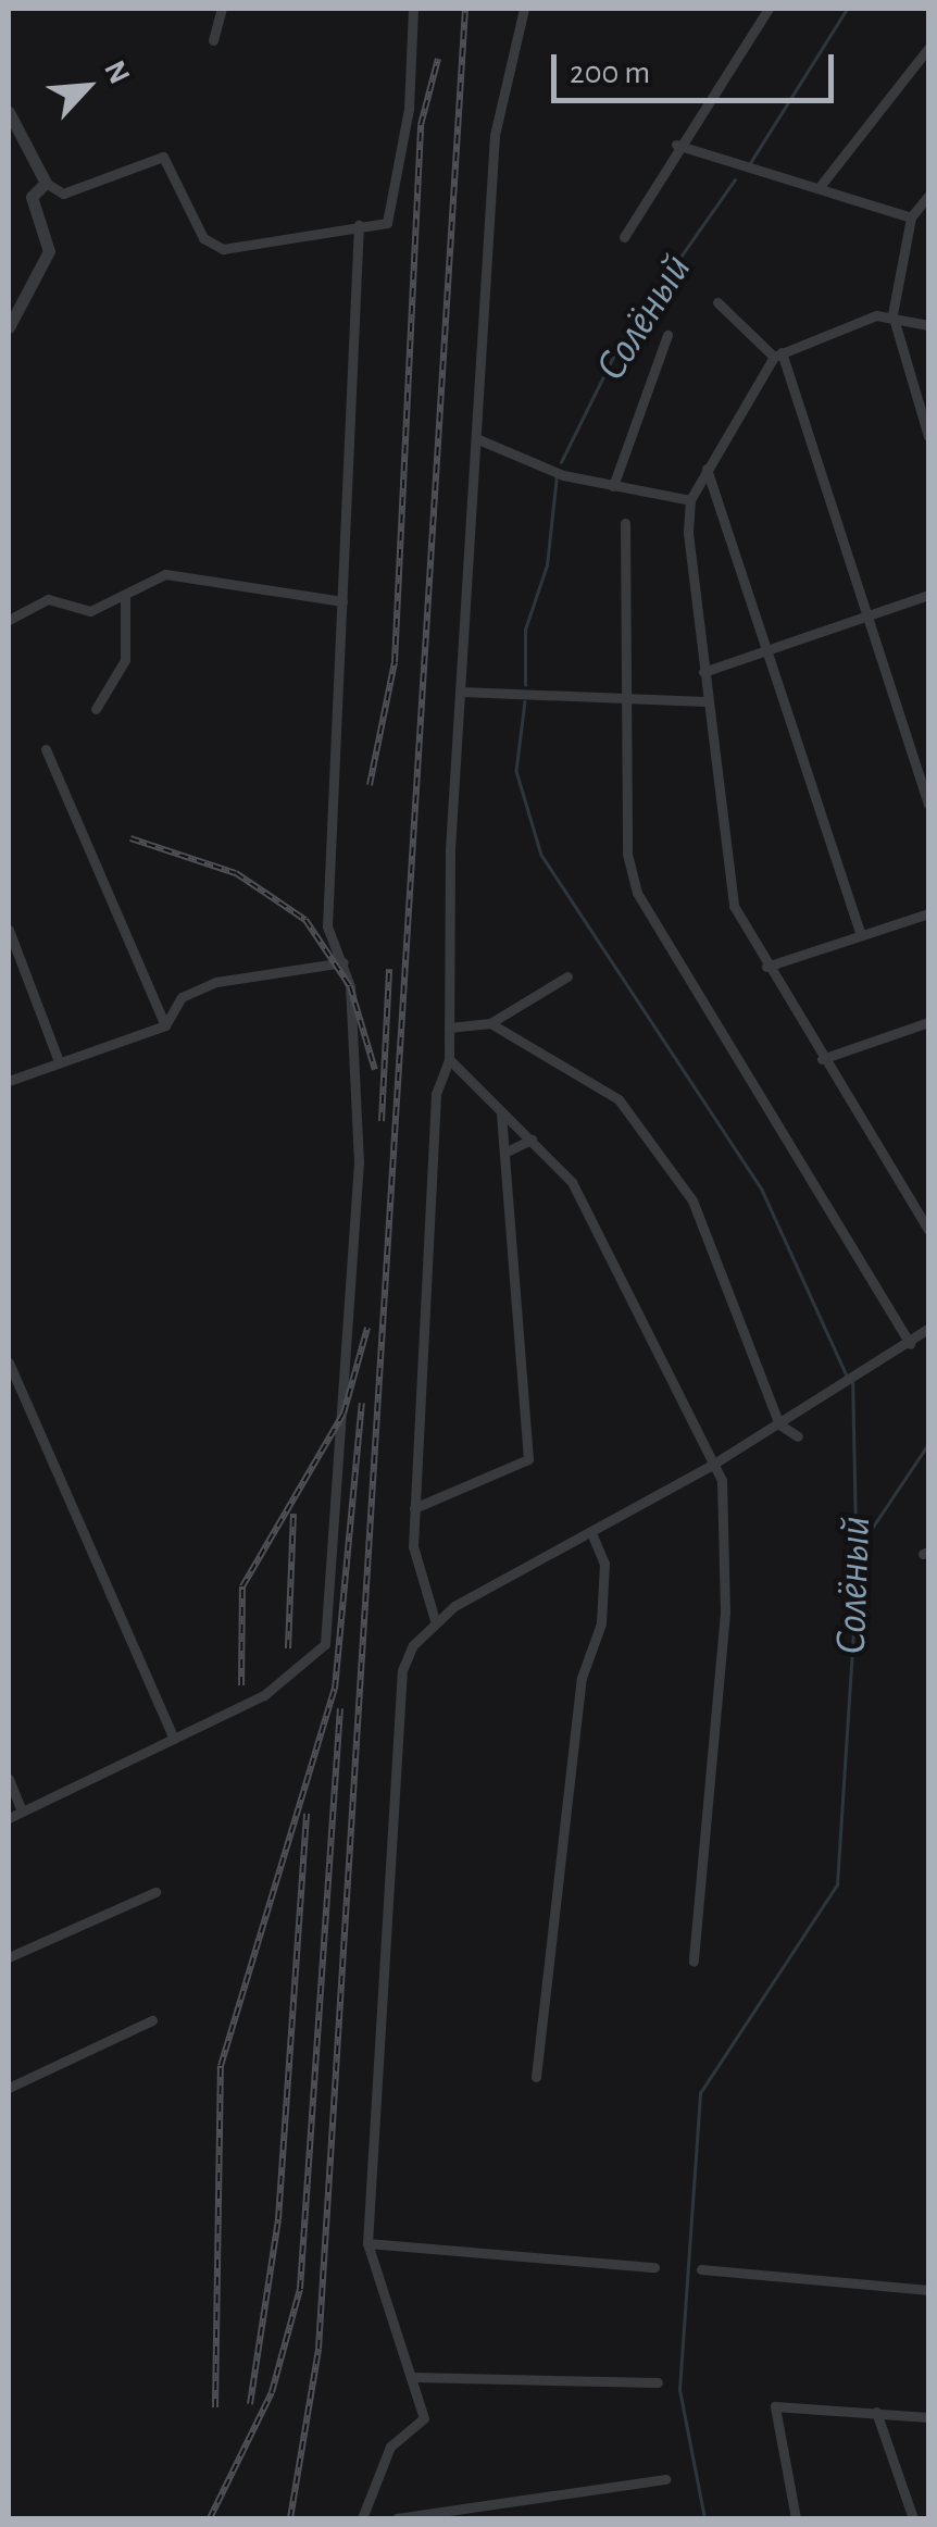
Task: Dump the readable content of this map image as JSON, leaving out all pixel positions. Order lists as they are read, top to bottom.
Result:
{
  "water": ["Солёный"],
  "scale_bar": "200 m",
  "north": "top right"
}
